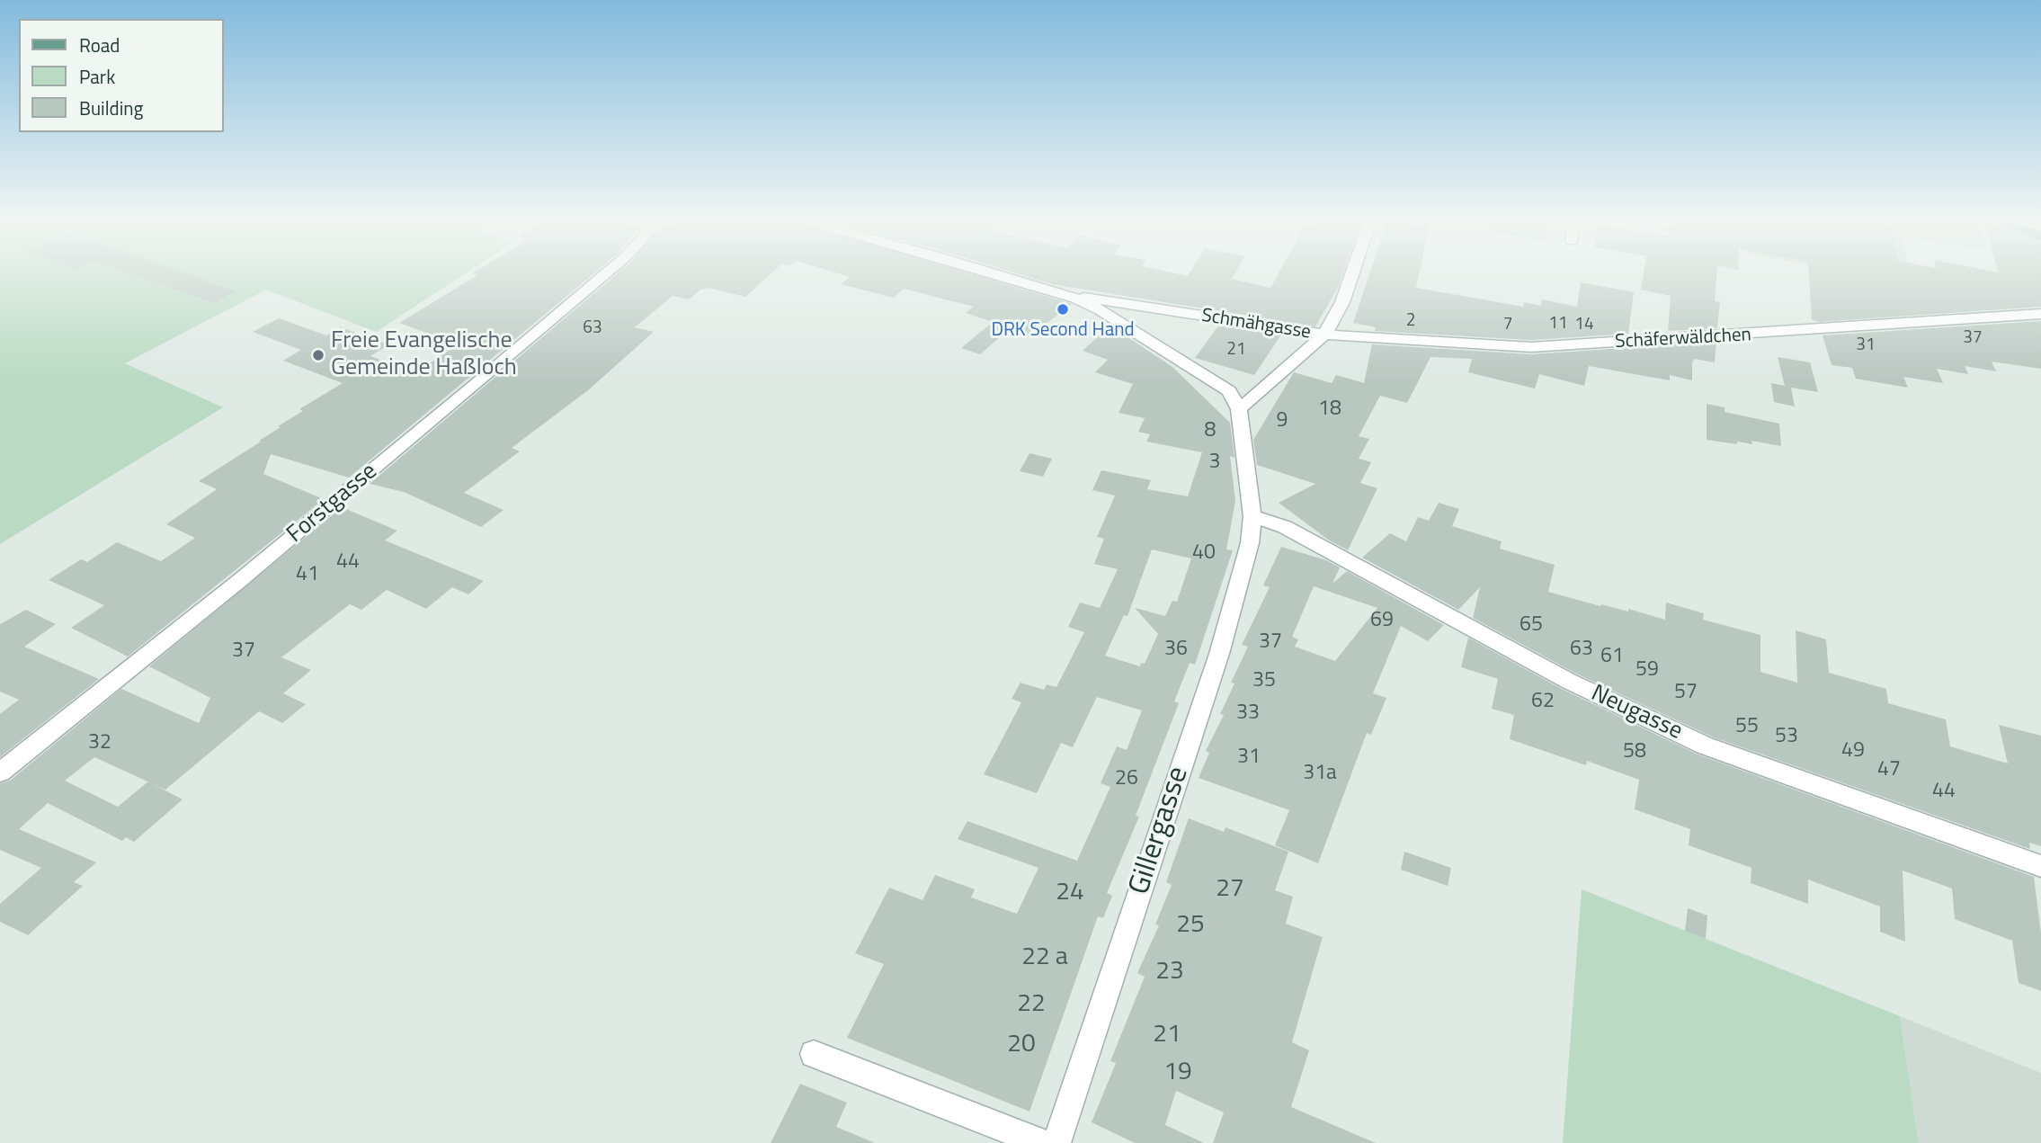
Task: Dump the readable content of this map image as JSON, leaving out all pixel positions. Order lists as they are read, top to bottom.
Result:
{
  "streets": {
    "street": [
      "Schmähgasse",
      "Schäferwäldchen",
      "Forstgasse",
      "Neugasse",
      "Gillergasse"
    ]
  },
  "crossings": [
    ["Schmähgasse", "Schäferwäldchen"],
    ["Neugasse", "Gillergasse"]
  ],
  "places": ["DRK Second Hand", "Freie Evangelische Gemeinde Haßloch"],
  "house_numbers": [
    "2",
    "11",
    "7",
    "14",
    "63",
    "37",
    "31",
    "21",
    "18",
    "9",
    "8",
    "3",
    "40",
    "44",
    "41",
    "69",
    "65",
    "37",
    "36",
    "63",
    "37",
    "61",
    "59",
    "35",
    "57",
    "62",
    "33",
    "55",
    "53",
    "32",
    "49",
    "58",
    "31",
    "47",
    "31a",
    "26",
    "44",
    "27",
    "24",
    "25",
    "22 a",
    "23",
    "22",
    "21",
    "20",
    "19"
  ],
  "legend": ["Road", "Park", "Building"]
}
